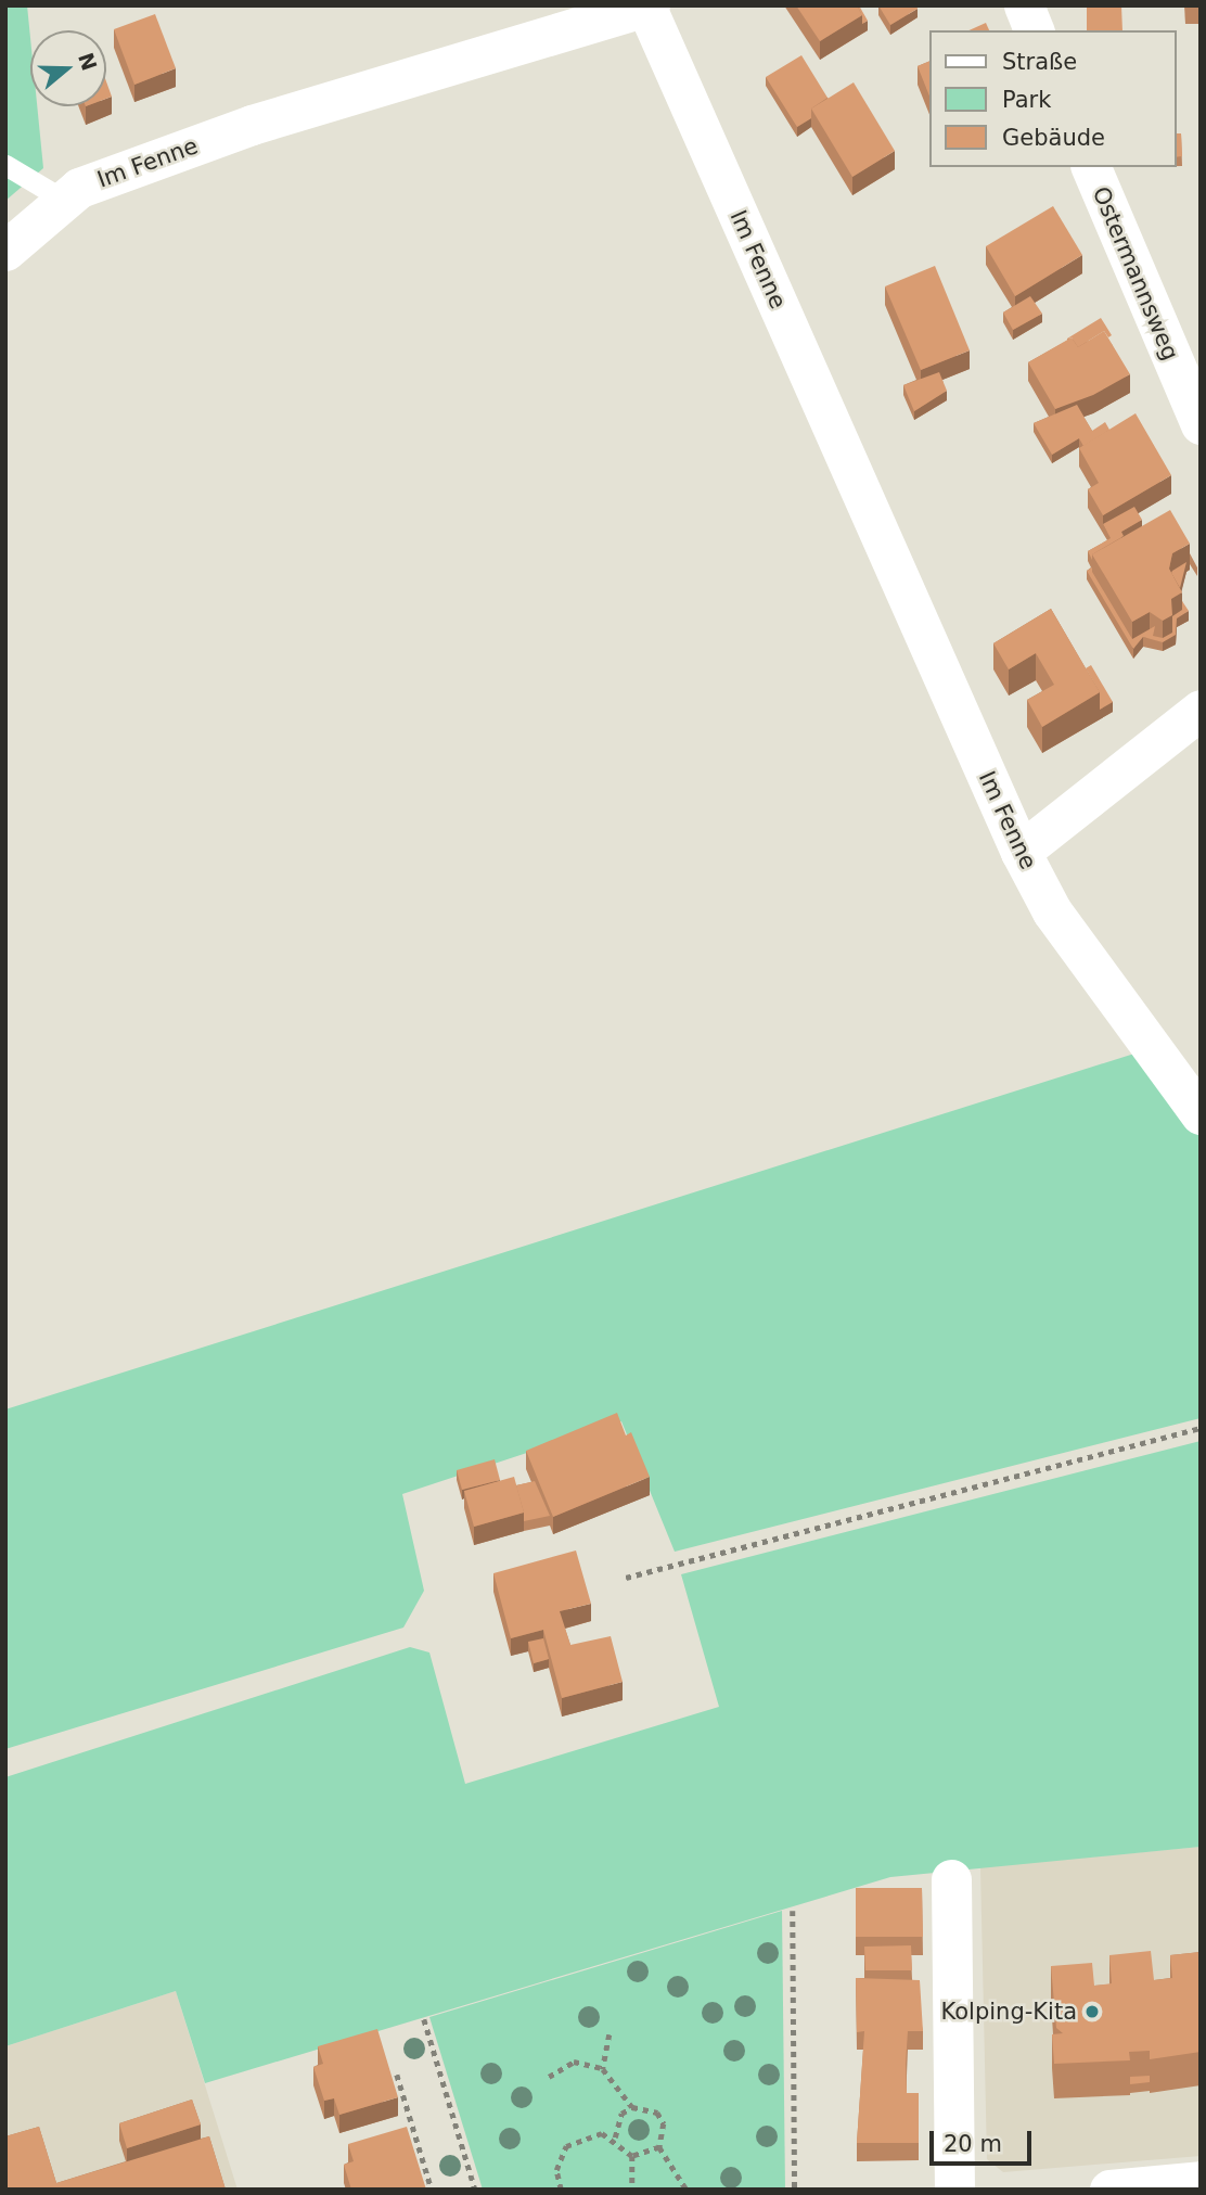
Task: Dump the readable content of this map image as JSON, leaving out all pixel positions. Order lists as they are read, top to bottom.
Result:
{
  "streets": {
    "street": ["Im Fenne", "Ostermannsweg"]
  },
  "places": ["Kolping-Kita"],
  "legend": ["Straße", "Park", "Gebäude"],
  "scale_bar": "20 m",
  "north": "right"
}
